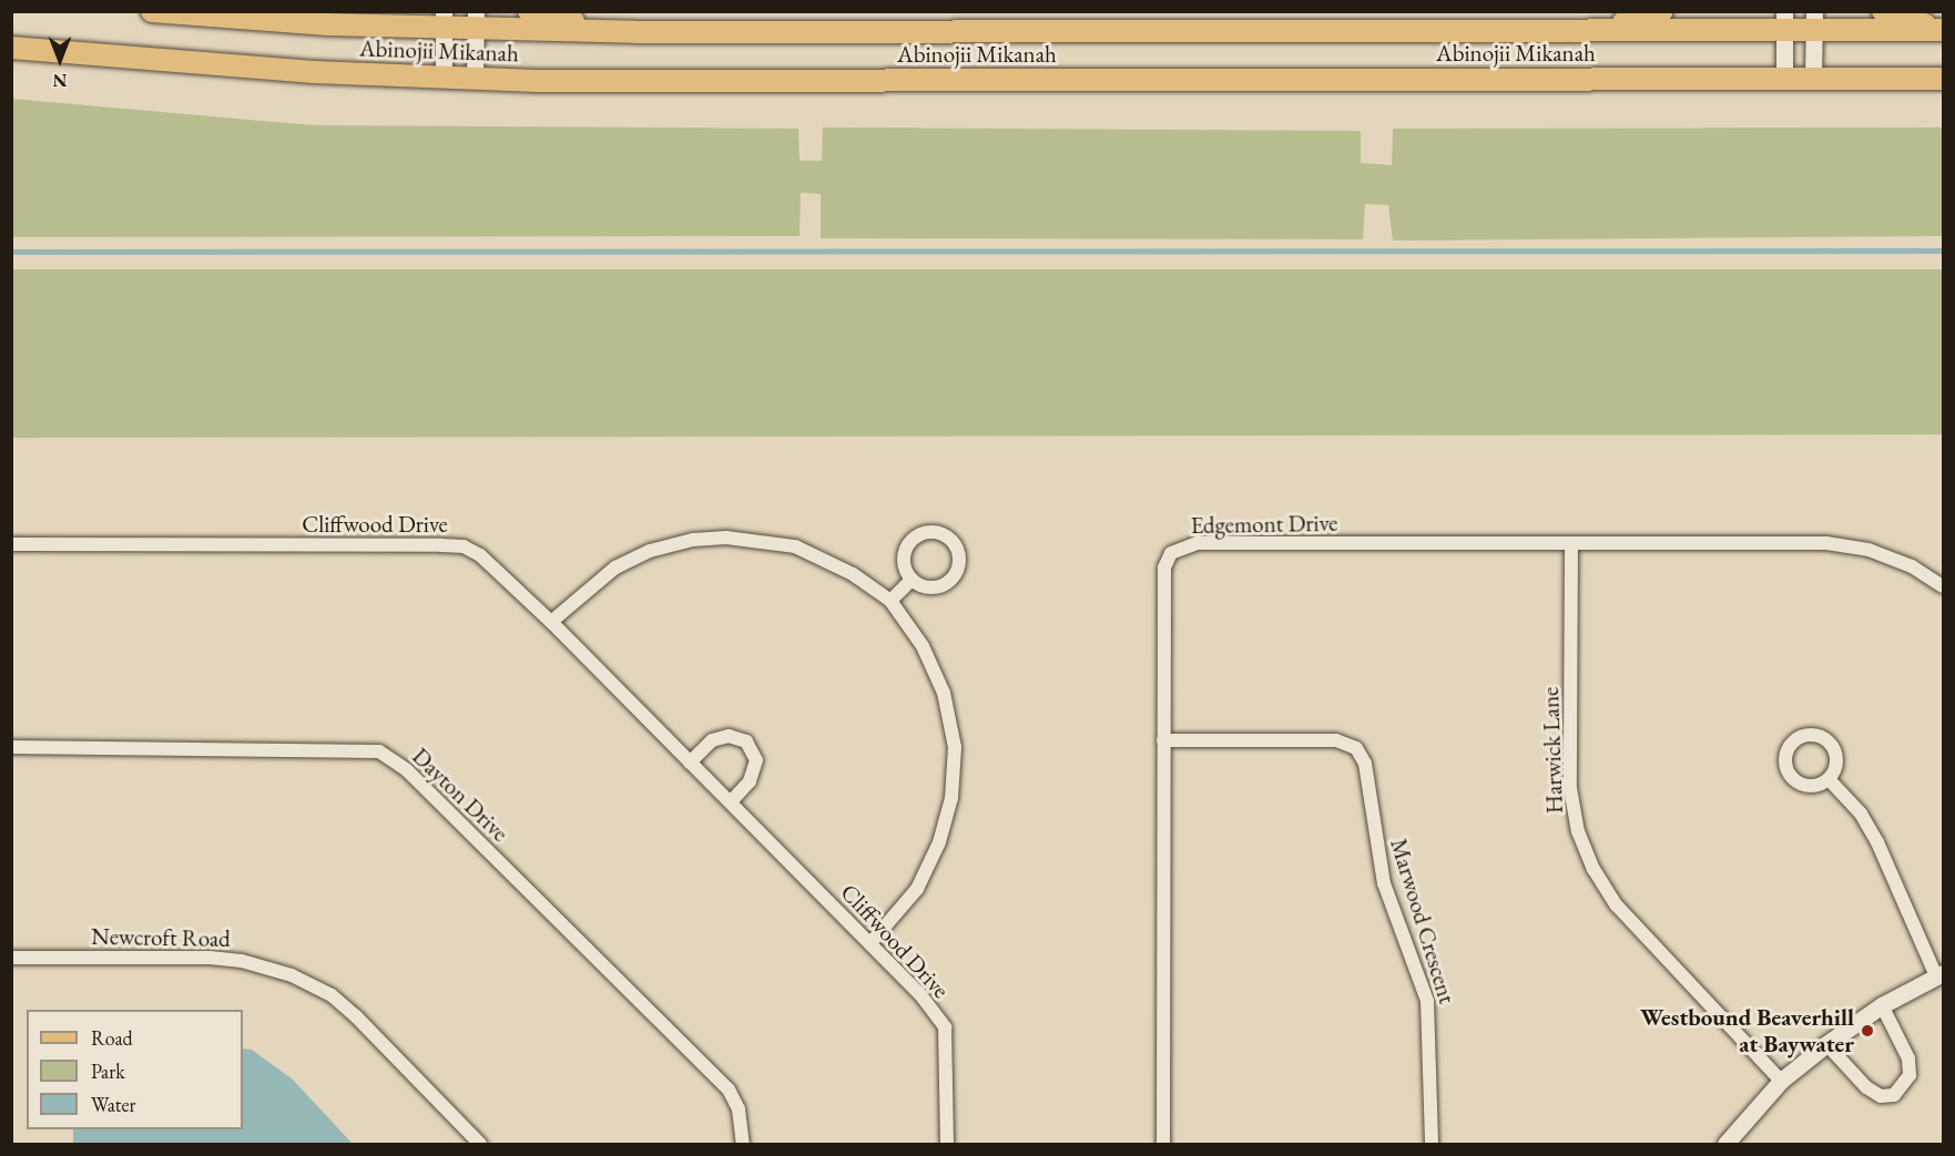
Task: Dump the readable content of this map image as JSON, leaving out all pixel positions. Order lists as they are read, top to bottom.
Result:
{
  "streets": {
    "main road": ["Abinojii Mikanah"],
    "street": [
      "Cliffwood Drive",
      "Edgemont Drive",
      "Harwick Lane",
      "Dayton Drive",
      "Marwood Crescent",
      "Newcroft Road"
    ]
  },
  "crossings": [
    ["Edgemont Drive", "Harwick Lane"],
    ["Edgemont Drive", "Marwood Crescent"]
  ],
  "places": ["Westbound Beaverhill at Baywater"],
  "legend": ["Road", "Park", "Water"],
  "north": "bottom"
}
